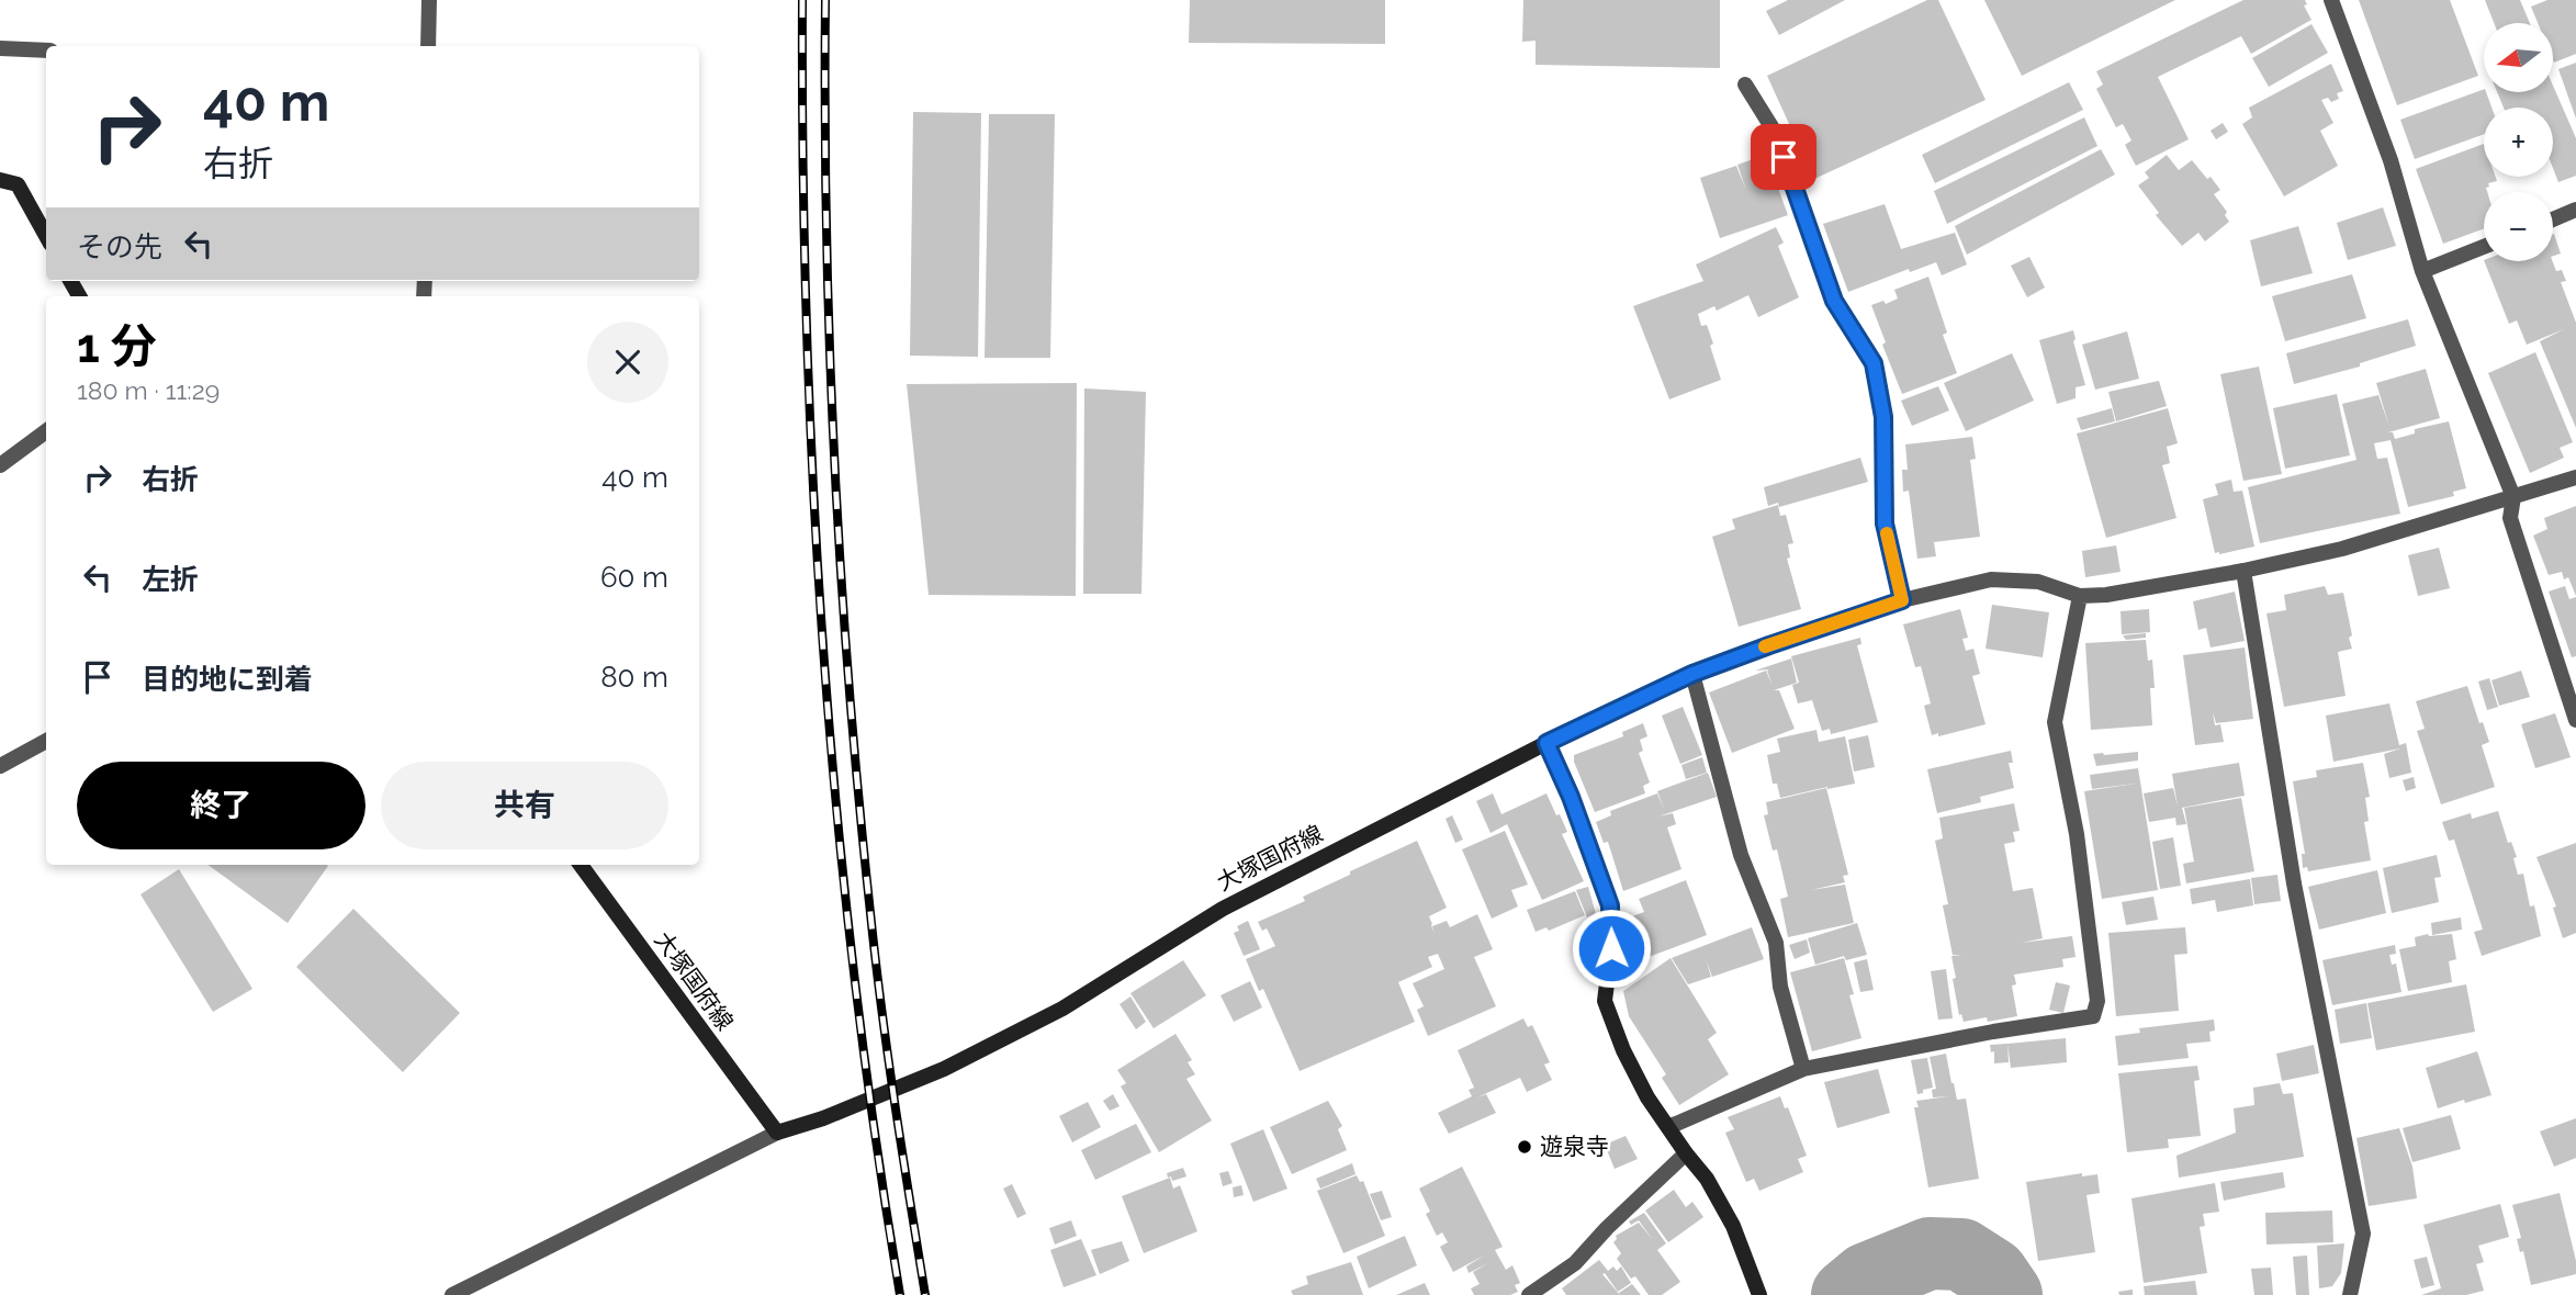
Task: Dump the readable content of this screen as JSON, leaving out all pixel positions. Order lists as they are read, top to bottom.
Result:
{
  "streets": {
    "main road": ["大塚国府線"]
  },
  "places": ["遊泉寺"],
  "north": "left",
  "page": {
    "map_buttons": ["+", "−"],
    "turn": ["40 m", "右折"],
    "then": "その先",
    "heading": ["1 分", "180 m · 11:29"],
    "list": [
      {
        "name": "右折",
        "value": "40 m"
      },
      {
        "name": "左折",
        "value": "60 m"
      },
      {
        "name": "目的地に到着",
        "value": "80 m"
      }
    ],
    "buttons": ["終了", "共有"]
  }
}
